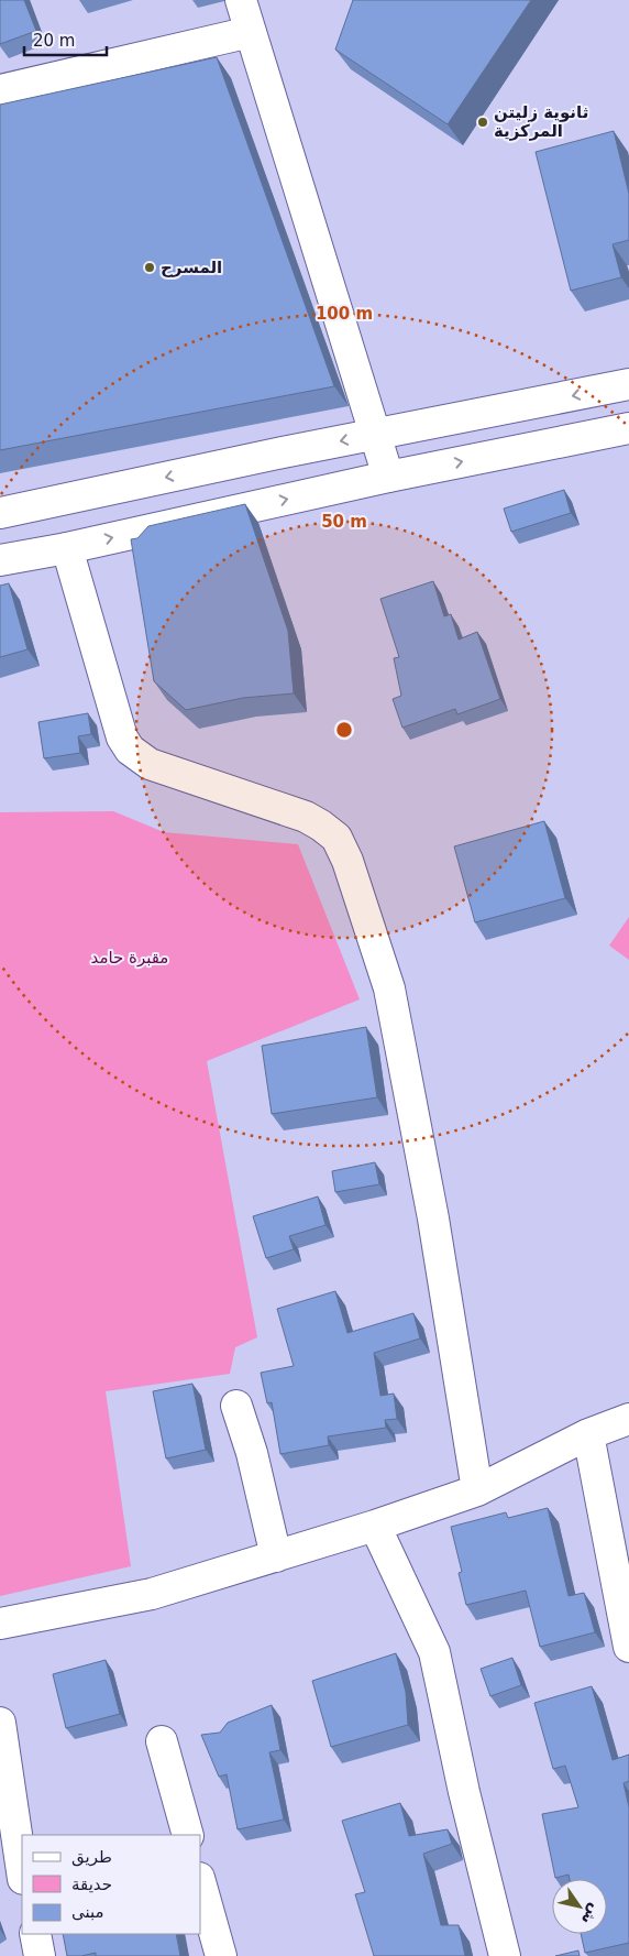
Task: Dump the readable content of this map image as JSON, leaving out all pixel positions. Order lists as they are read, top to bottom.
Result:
{
  "parks": ["مقبرة حامد"],
  "places": ["ثانوية زليتن المركزية", "المسرح"],
  "legend": ["طريق", "حديقة", "مبنى"],
  "scale_bar": "20 m",
  "north": "bottom right",
  "rings": ["100 m", "50 m"]
}
